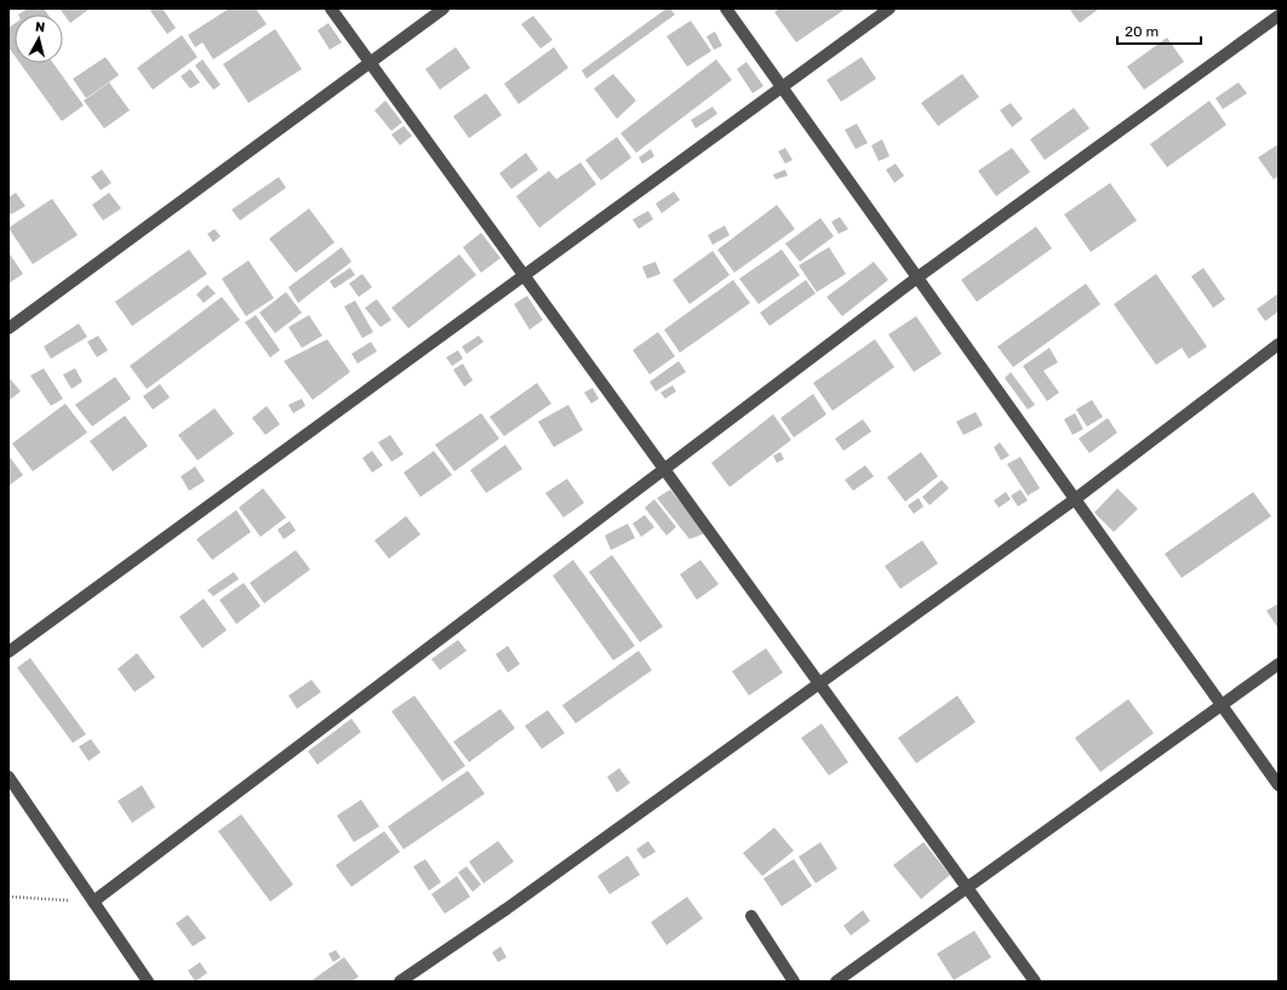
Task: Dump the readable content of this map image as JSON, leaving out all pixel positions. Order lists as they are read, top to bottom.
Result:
{
  "scale_bar": "20 m",
  "north": "top"
}
